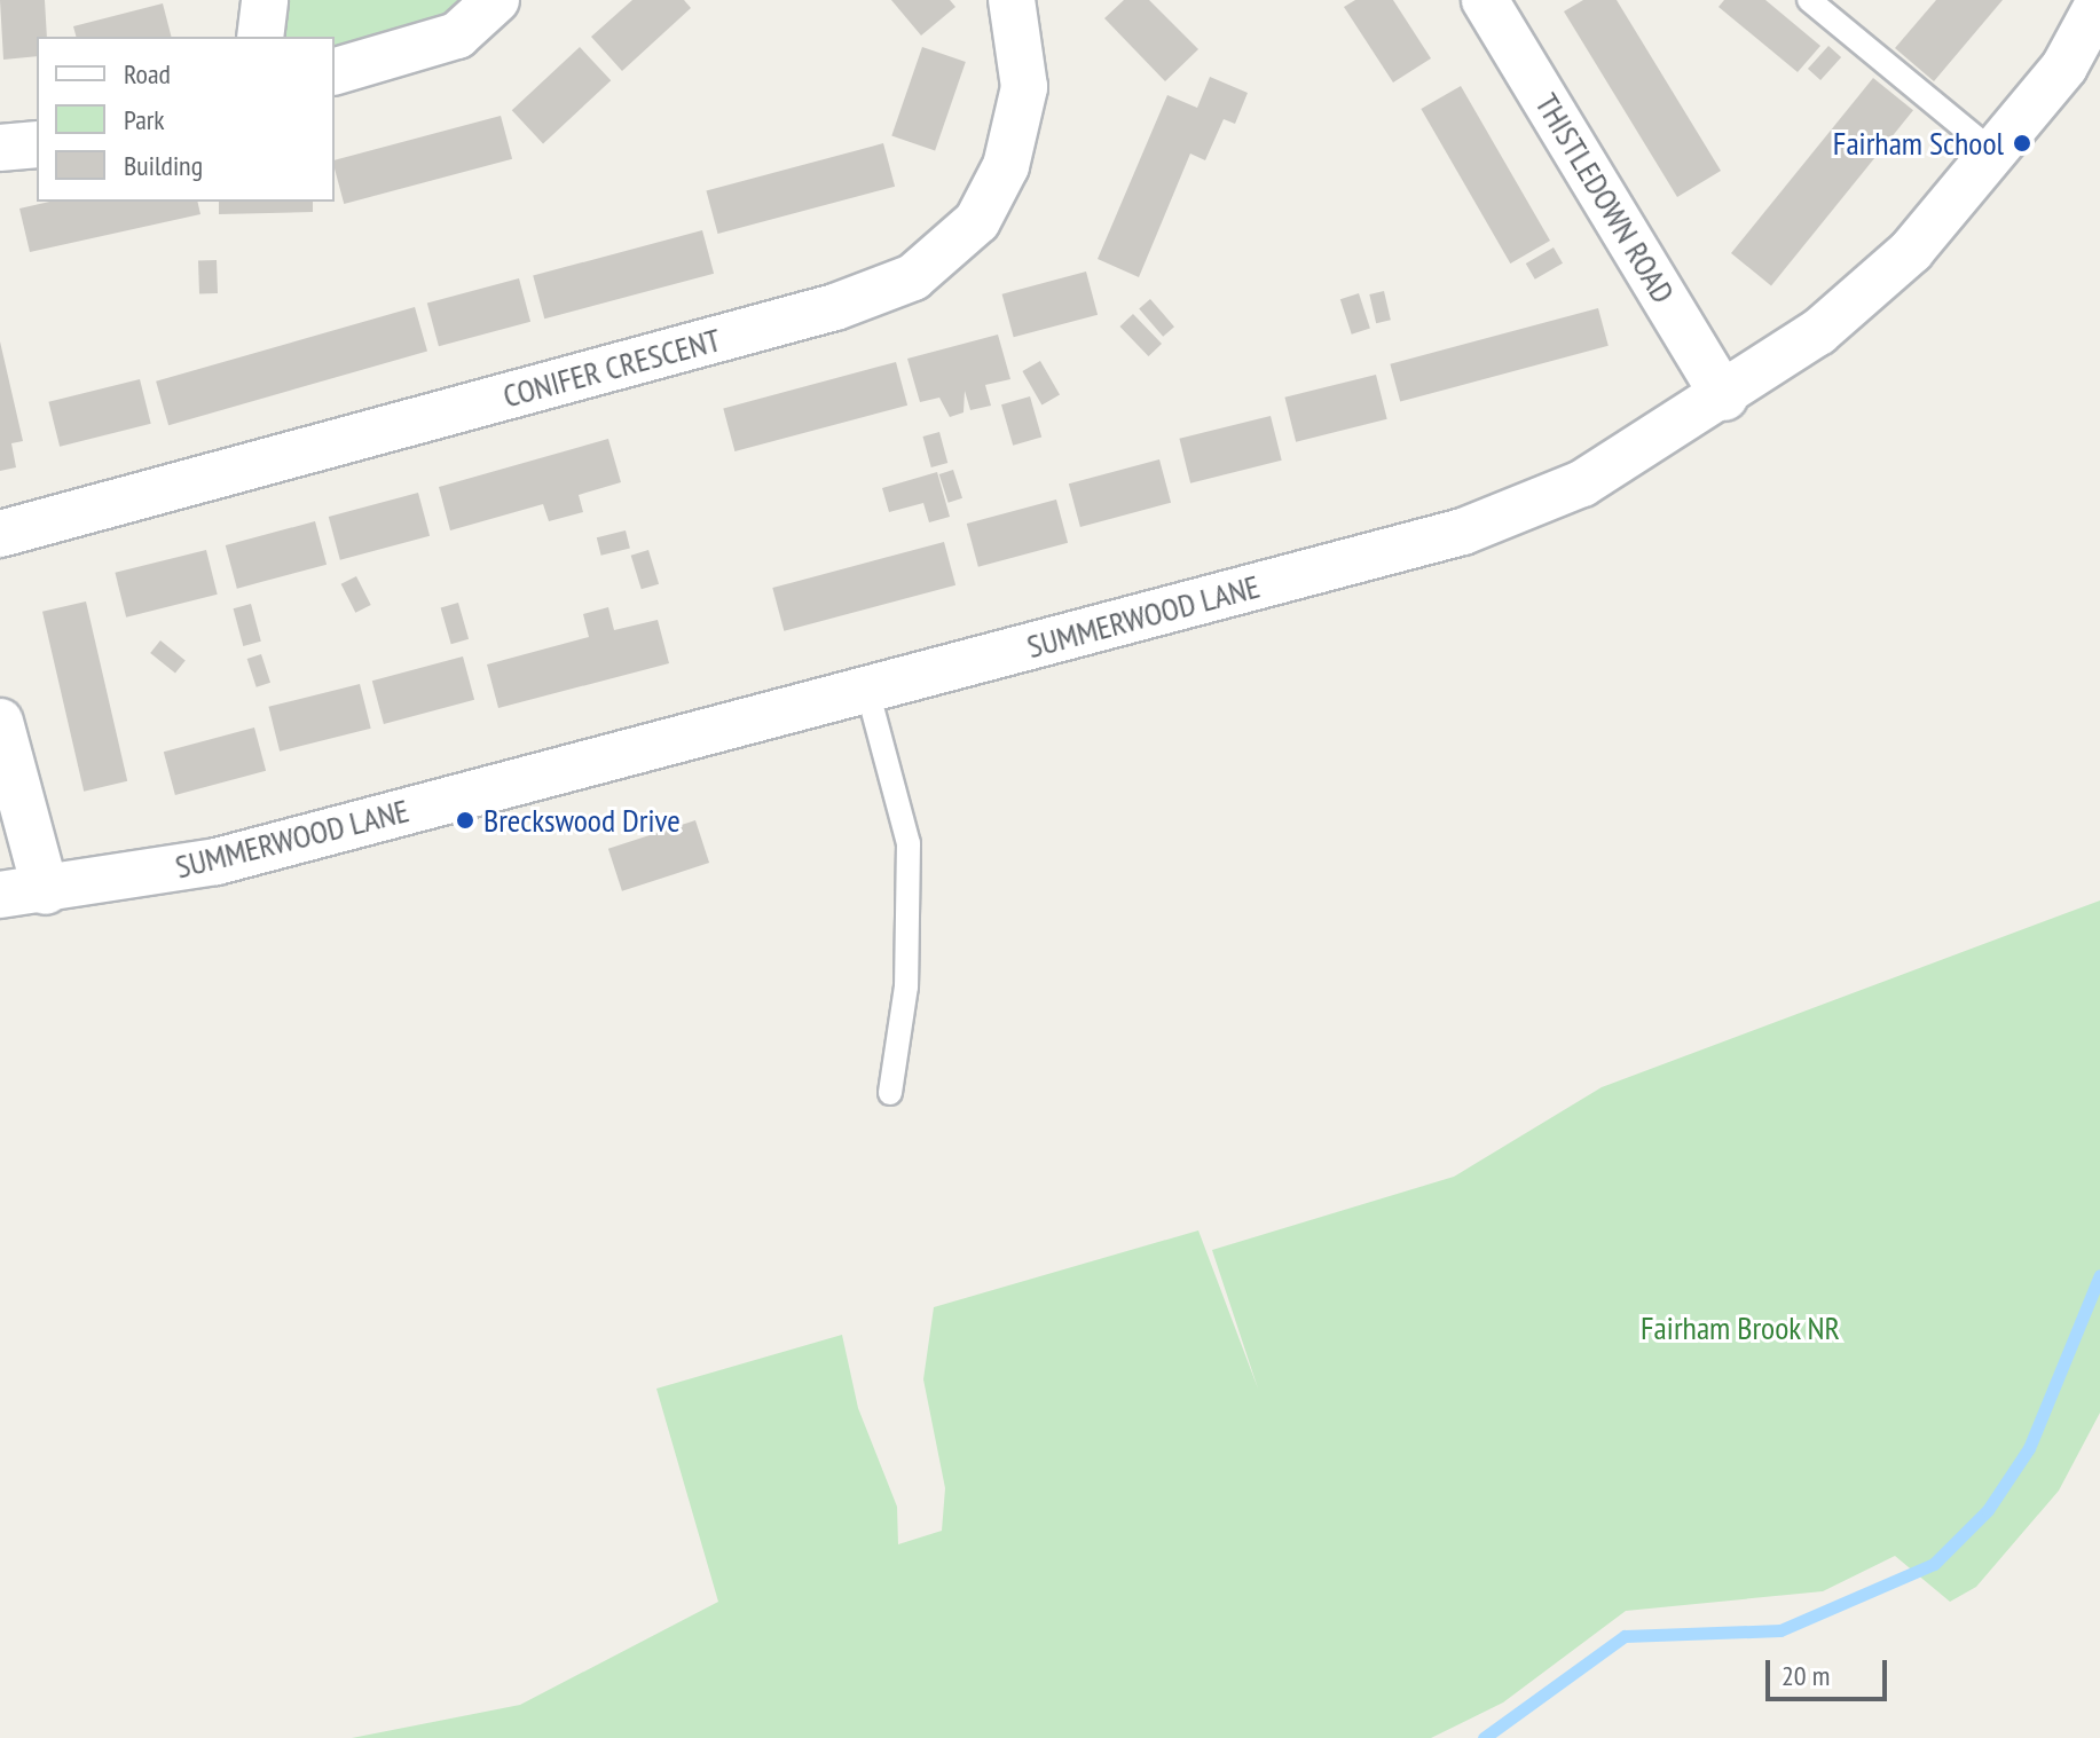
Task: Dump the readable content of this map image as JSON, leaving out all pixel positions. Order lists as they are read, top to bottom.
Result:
{
  "streets": {
    "street": ["THISTLEDOWN ROAD", "CONIFER CRESCENT", "SUMMERWOOD LANE"]
  },
  "crossings": [
    ["THISTLEDOWN ROAD", "SUMMERWOOD LANE"]
  ],
  "parks": ["Fairham Brook NR"],
  "places": ["Fairham School", "Breckswood Drive"],
  "legend": ["Road", "Park", "Building"],
  "scale_bar": "20 m"
}
